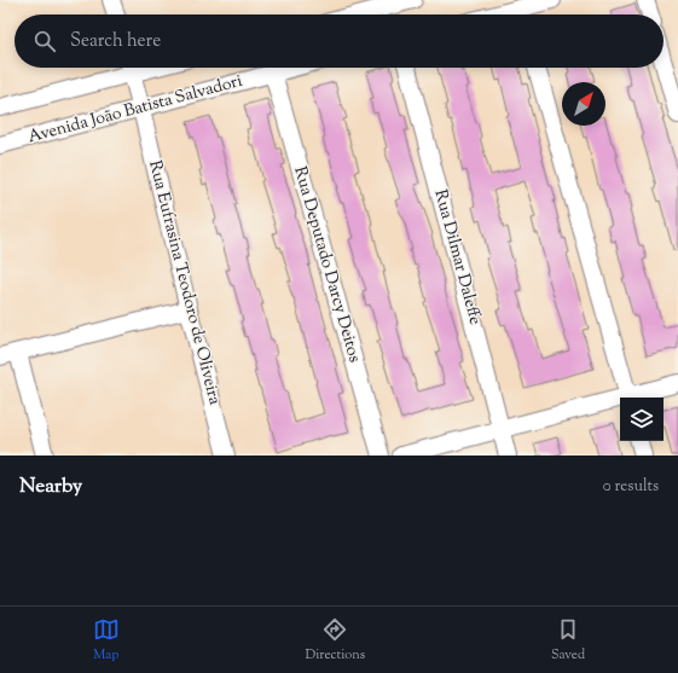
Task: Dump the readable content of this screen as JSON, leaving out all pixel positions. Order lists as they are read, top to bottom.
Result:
{
  "streets": {
    "street": [
      "Avenida João Batista Salvadori",
      "Rua Dilmar Daleffe",
      "Rua Deputado Darcy Deitos",
      "Rua Eufrasina Teodoro de Oliveira"
    ]
  },
  "crossings": [
    ["Avenida João Batista Salvadori", "Rua Deputado Darcy Deitos"],
    ["Avenida João Batista Salvadori", "Rua Eufrasina Teodoro de Oliveira"]
  ],
  "north": "top right",
  "page": {
    "search": "Search here",
    "heading": ["Nearby", "0 results"],
    "nav": ["Map", "Directions", "Saved"]
  }
}
